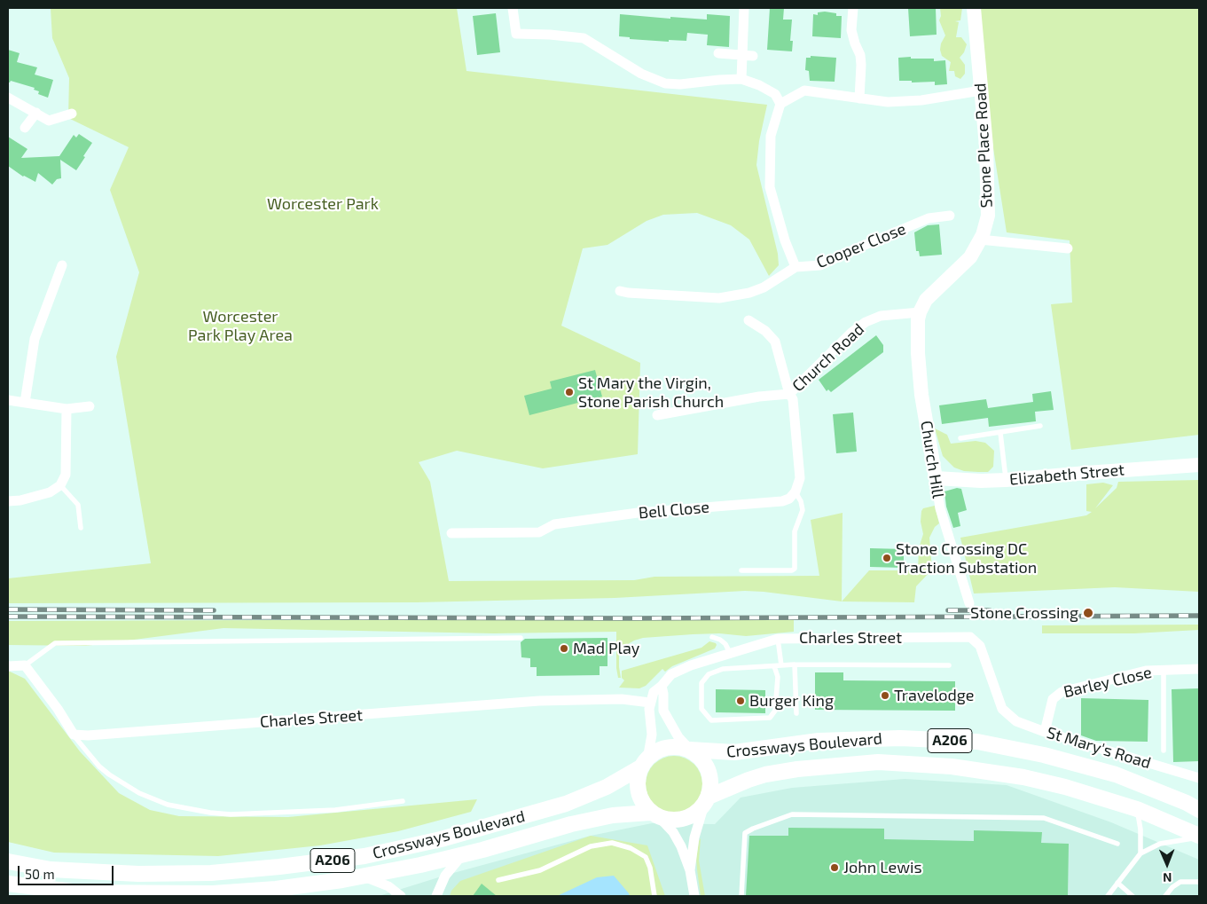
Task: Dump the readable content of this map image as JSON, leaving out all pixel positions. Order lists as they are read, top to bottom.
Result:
{
  "streets": {
    "main road": ["A206", "Crossways Boulevard"],
    "street": [
      "Stone Place Road",
      "Cooper Close",
      "Church Road",
      "Church Hill",
      "Elizabeth Street",
      "Bell Close",
      "Charles Street",
      "Barley Close",
      "St Mary's Road"
    ]
  },
  "crossings": [
    ["Stone Place Road", "Church Road"],
    ["Stone Place Road", "Church Hill"],
    ["Church Road", "Church Hill"],
    ["Church Hill", "Elizabeth Street"],
    ["Charles Street", "St Mary's Road"],
    ["Barley Close", "St Mary's Road"]
  ],
  "parks": ["Worcester Park", "Worcester Park Play Area"],
  "places": [
    "St Mary the Virgin, Stone Parish Church",
    "Stone Crossing DC Traction Substation",
    "Stone Crossing",
    "Mad Play",
    "Travelodge",
    "Burger King",
    "John Lewis"
  ],
  "scale_bar": "50 m",
  "north": "bottom"
}
